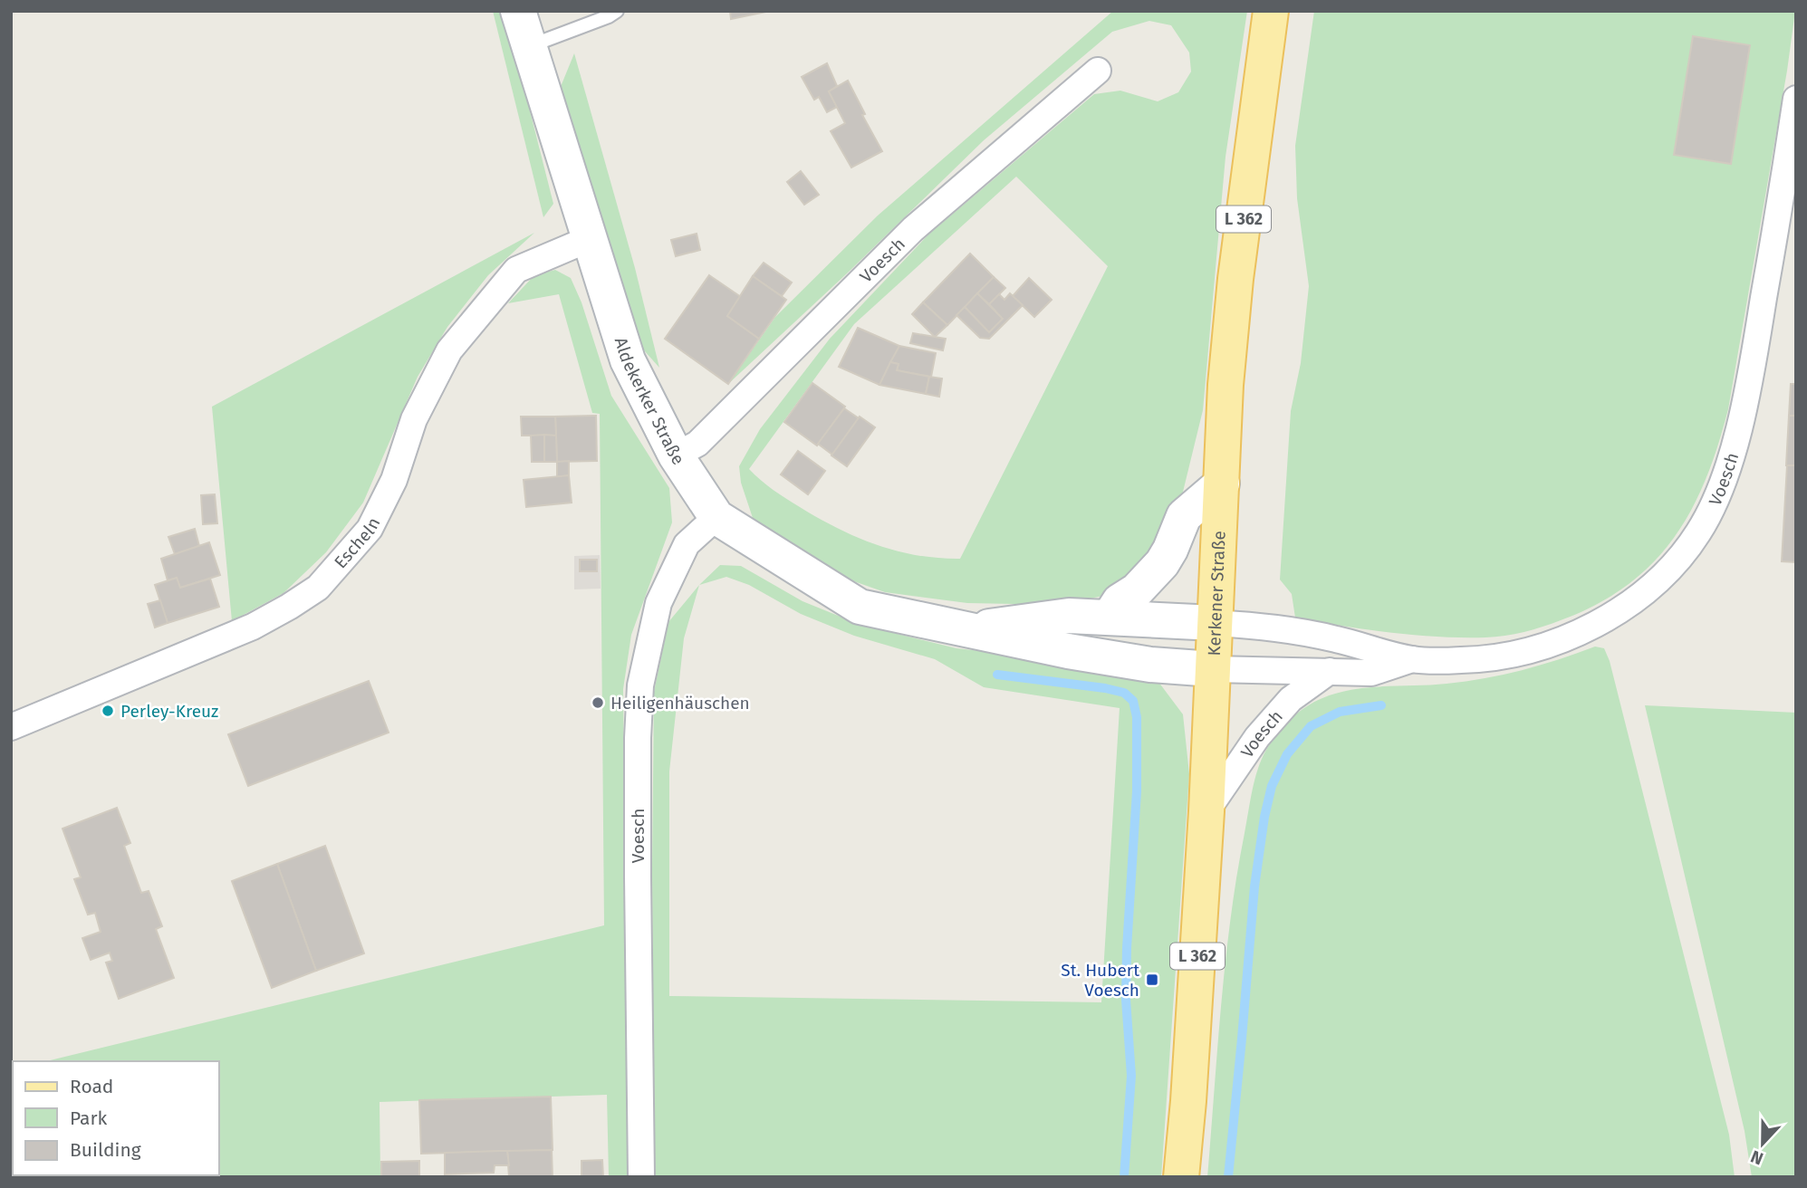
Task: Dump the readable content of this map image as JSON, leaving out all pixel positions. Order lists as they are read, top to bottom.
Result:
{
  "streets": {
    "main road": ["L 362", "Kerkener Straße"],
    "street": ["Voesch", "Aldekerker Straße", "Escheln"]
  },
  "crossings": [
    ["Voesch", "Aldekerker Straße"],
    ["Voesch", "Kerkener Straße"],
    ["Aldekerker Straße", "Escheln"],
    ["Aldekerker Straße", "Kerkener Straße"]
  ],
  "places": {
    "other": ["Heiligenhäuschen", "Perley-Kreuz"],
    "transit": ["St. Hubert Voesch"]
  },
  "legend": ["Road", "Park", "Building"],
  "north": "bottom"
}
